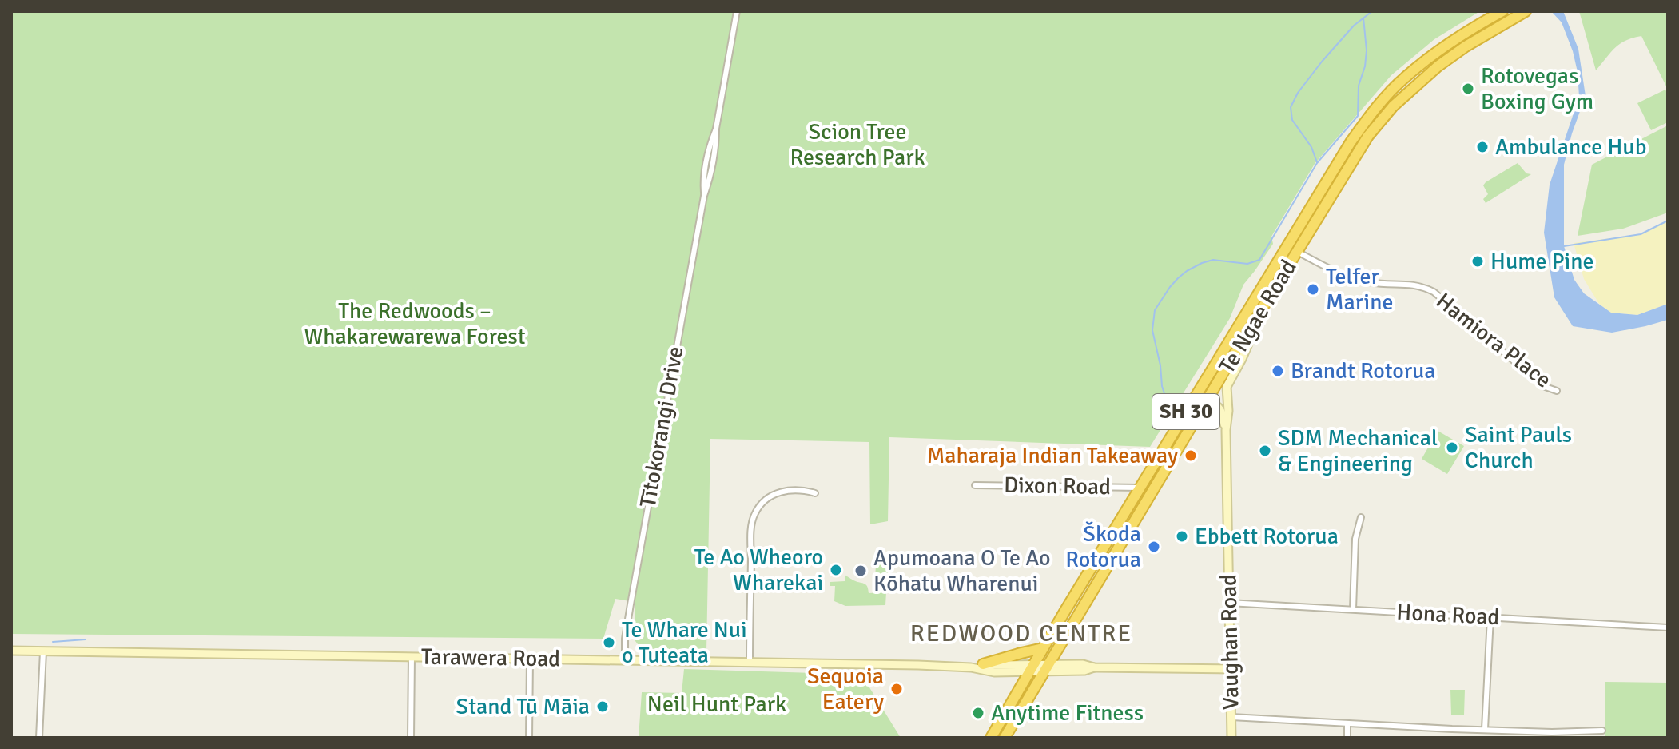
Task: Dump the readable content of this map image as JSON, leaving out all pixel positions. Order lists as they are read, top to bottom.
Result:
{
  "streets": {
    "highway": ["Te Ngae Road", "SH 30"],
    "main road": ["Vaughan Road", "Tarawera Road"],
    "street": [
      "Hamiora Place",
      "Tītokorangi Drive",
      "Dixon Road",
      "Hona Road"
    ]
  },
  "crossings": [
    ["Te Ngae Road", "Hamiora Place"],
    ["Te Ngae Road", "Dixon Road"],
    ["Te Ngae Road", "Vaughan Road"],
    ["Te Ngae Road", "Tarawera Road"],
    ["Tītokorangi Drive", "Tarawera Road"],
    ["Hona Road", "Vaughan Road"]
  ],
  "districts": ["REDWOOD CENTRE"],
  "parks": ["Scion Tree Research Park", "The Redwoods – Whakarewarewa Forest", "Neil Hunt Park"],
  "places": [
    "Rotovegas Boxing Gym",
    "Ambulance Hub",
    "Hume Pine",
    "Telfer Marine",
    "Brandt Rotorua",
    "Saint Pauls Church",
    "SDM Mechanical & Engineering",
    "Maharaja Indian Takeaway",
    "Ebbett Rotorua",
    "Škoda Rotorua",
    "Te Ao Wheoro Wharekai",
    "Apumoana O Te Ao Kōhatu Wharenui",
    "Te Whare Nui o Tuteata",
    "Sequoia Eatery",
    "Stand Tū Māia",
    "Anytime Fitness"
  ]
}
